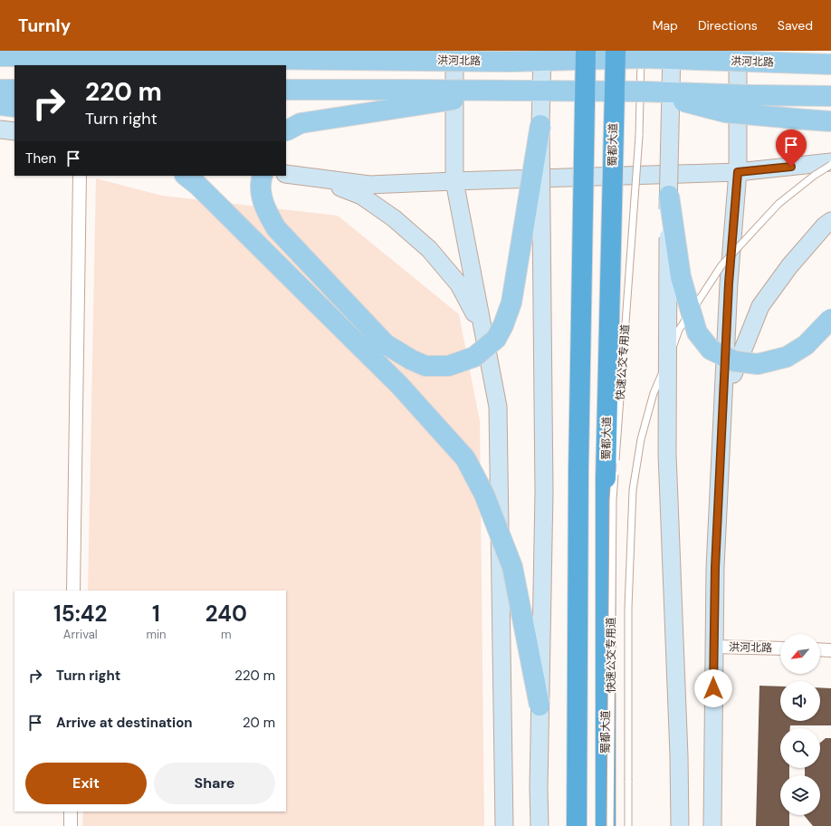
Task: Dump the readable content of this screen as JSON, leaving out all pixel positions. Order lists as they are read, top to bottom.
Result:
{
  "streets": {
    "highway": ["蜀都大道"],
    "main road": ["洪河北路"],
    "lane": ["快速公交专用道"]
  },
  "crossings": [
    ["洪河北路", "快速公交专用道"],
    ["蜀都大道", "快速公交专用道"]
  ],
  "north": "bottom left",
  "page": {
    "header": "Turnly",
    "nav": ["Map", "Directions", "Saved"],
    "turn": ["220 m", "Turn right"],
    "then": "Then",
    "eta": [
      "15:42",
      "Arrival",
      "1",
      "min",
      "240",
      "m"
    ],
    "list": [
      {
        "name": "Turn right",
        "value": "220 m"
      },
      {
        "name": "Arrive at destination",
        "value": "20 m"
      }
    ],
    "buttons": ["Exit", "Share"]
  }
}
